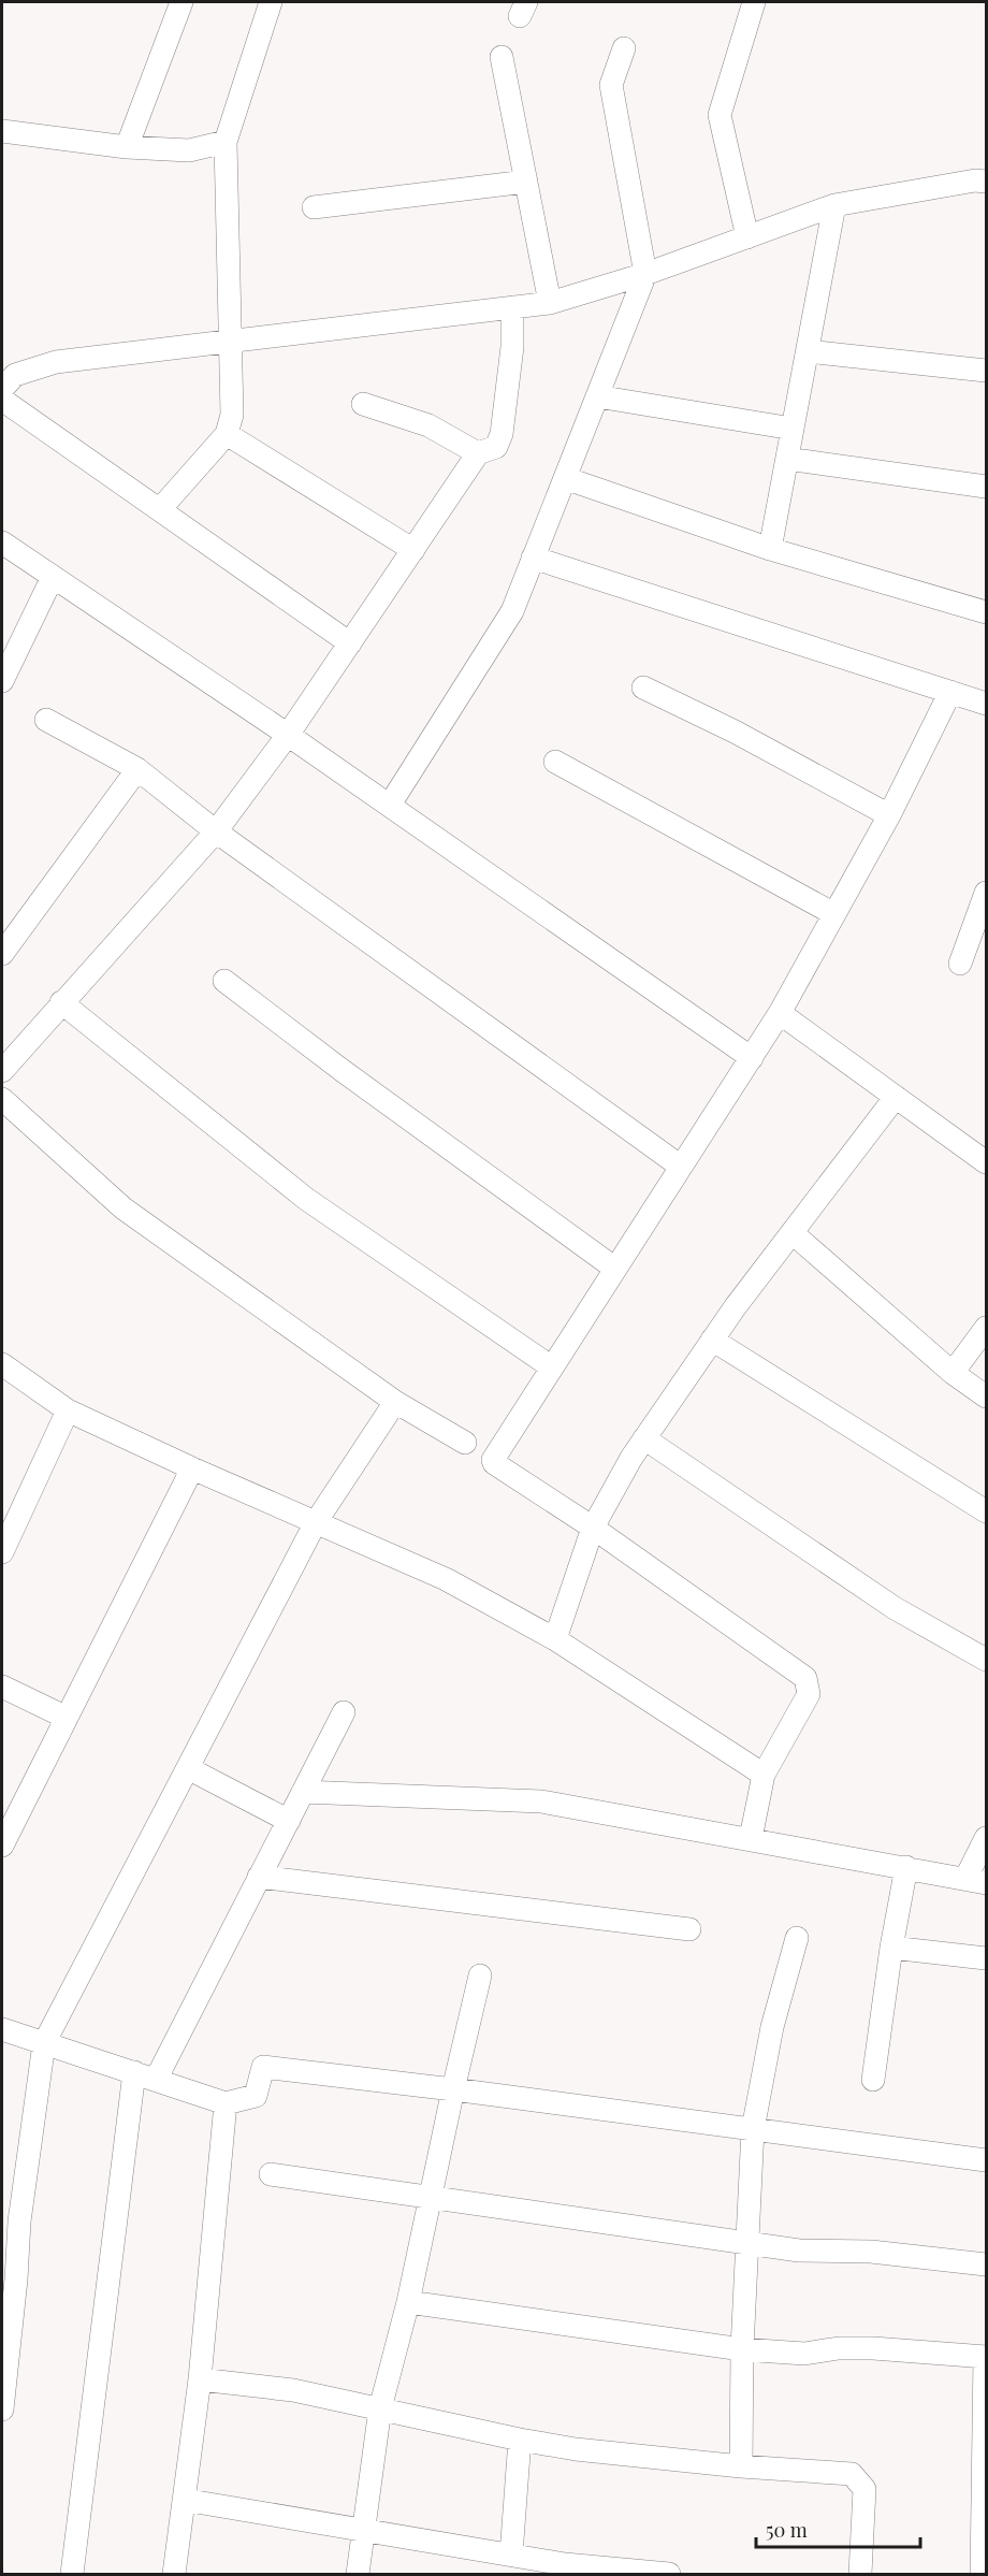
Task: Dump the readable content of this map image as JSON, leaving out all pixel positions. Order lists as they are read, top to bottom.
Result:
{
  "scale_bar": "50 m"
}
